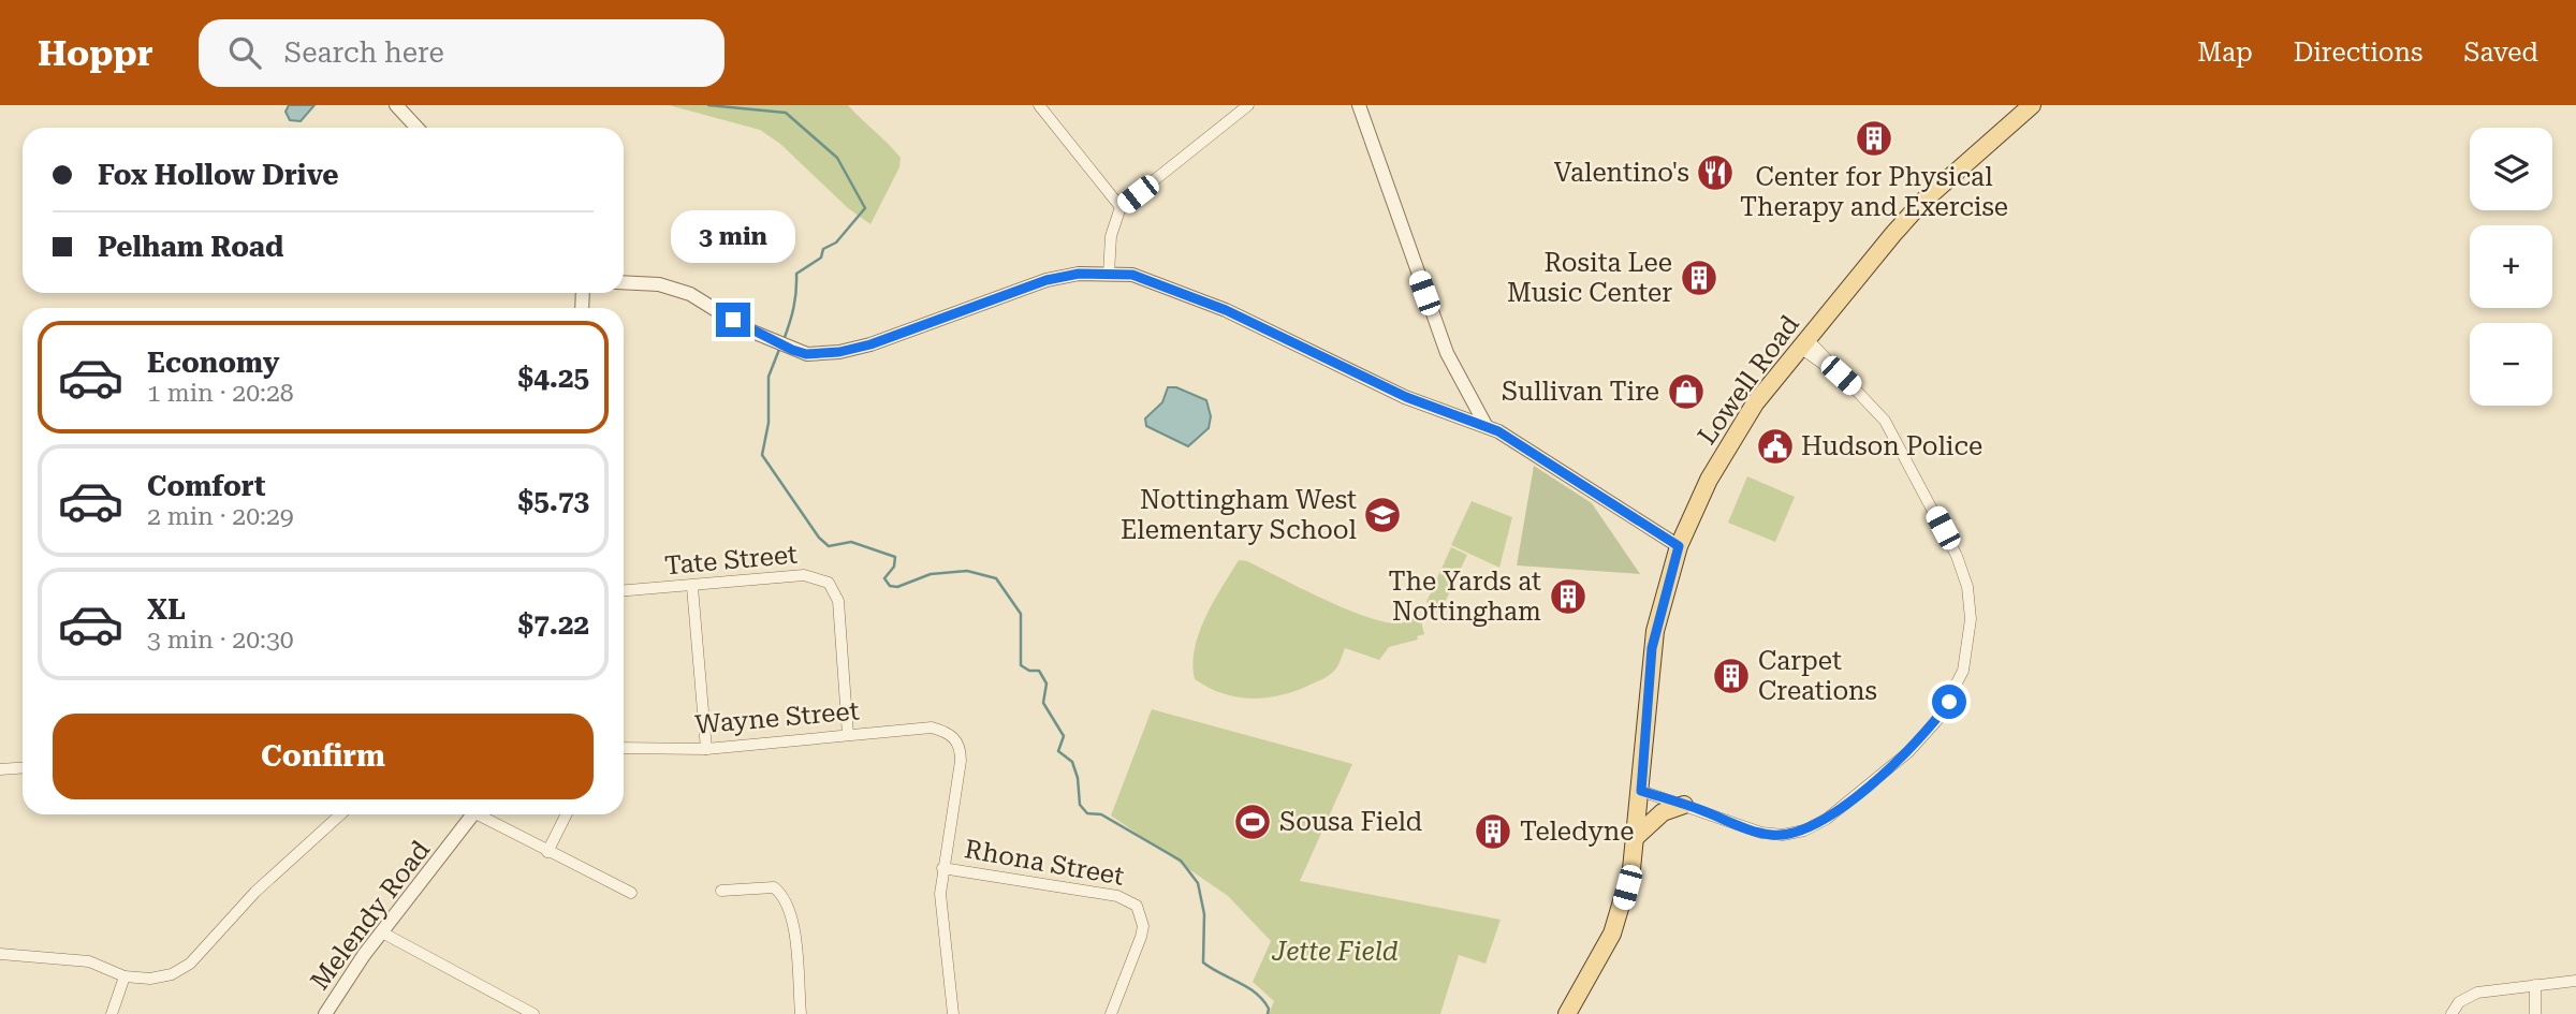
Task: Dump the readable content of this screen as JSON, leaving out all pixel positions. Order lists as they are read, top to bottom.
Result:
{
  "streets": {
    "main road": ["Lowell Road"],
    "street": [
      "Tate Street",
      "Wayne Street",
      "Rhona Street",
      "Melendy Road"
    ]
  },
  "crossings": [
    ["Tate Street", "Wayne Street"],
    ["Wayne Street", "Rhona Street"]
  ],
  "parks": ["Jette Field"],
  "places": {
    "building": [
      "Center for Physical Therapy and Exercise",
      "Rosita Lee Music Center",
      "The Yards at Nottingham",
      "Carpet Creations",
      "Teledyne"
    ],
    "restaurant": ["Valentino's"],
    "shop": ["Sullivan Tire"],
    "public building": ["Hudson Police"],
    "school or university": ["Nottingham West Elementary School"],
    "sports": ["Sousa Field"]
  },
  "page": {
    "header": "Hoppr",
    "search": "Search here",
    "nav": ["Map", "Directions", "Saved"],
    "map_buttons": ["+", "−"],
    "banner": ["Fox Hollow Drive", "Pelham Road"],
    "bubble": "3 min",
    "list": [
      {
        "name": "Economy",
        "note": "1 min · 20:28",
        "value": "$4.25"
      },
      {
        "name": "Comfort",
        "note": "2 min · 20:29",
        "value": "$5.73"
      },
      {
        "name": "XL",
        "note": "3 min · 20:30",
        "value": "$7.22"
      }
    ],
    "buttons": "Confirm"
  }
}
